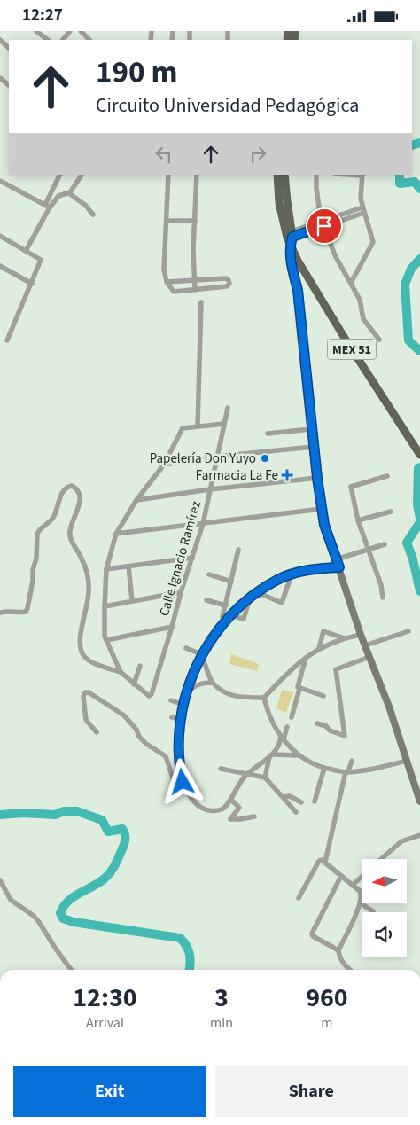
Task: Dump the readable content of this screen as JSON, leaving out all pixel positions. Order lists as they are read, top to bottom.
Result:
{
  "streets": {
    "main road": ["MEX 51"],
    "street": ["Calle Ignacio Ramírez"]
  },
  "places": {
    "other": ["Papelería Don Yuyo"],
    "health": ["Farmacia La Fe"]
  },
  "north": "left",
  "page": {
    "status": "12:27",
    "turn": ["190 m", "Circuito Universidad Pedagógica"],
    "eta": [
      "12:30",
      "Arrival",
      "3",
      "min",
      "960",
      "m"
    ],
    "buttons": ["Exit", "Share"]
  }
}
